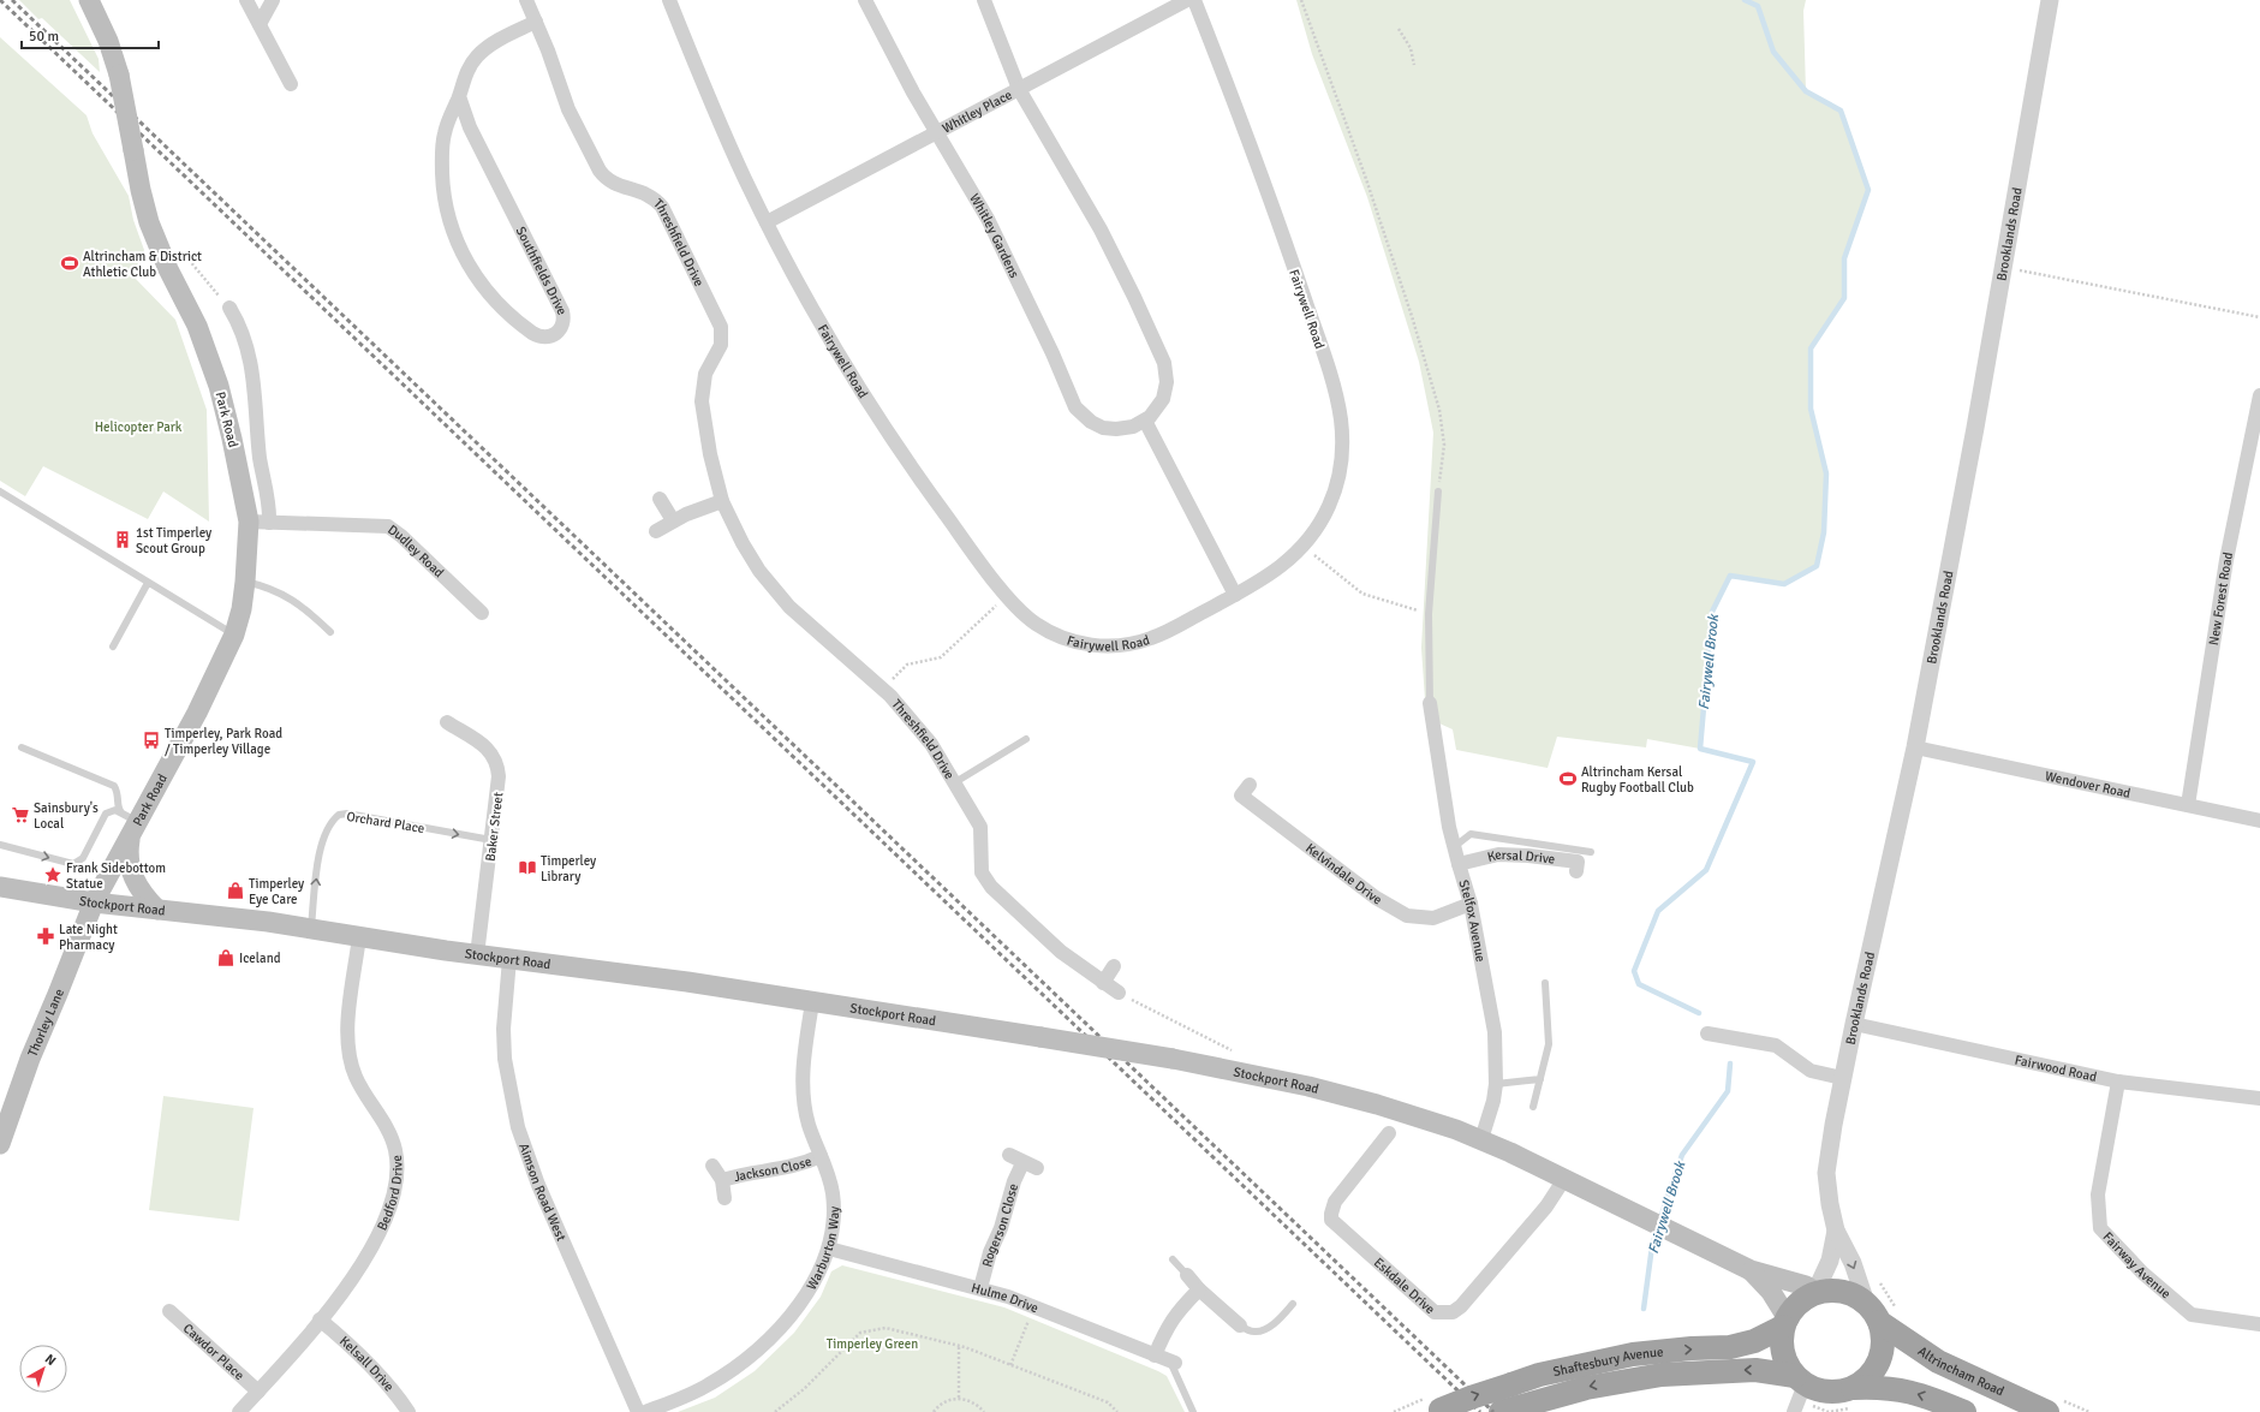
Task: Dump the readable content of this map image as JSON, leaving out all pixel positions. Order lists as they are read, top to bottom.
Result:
{
  "streets": {
    "highway": ["Shaftesbury Avenue", "Altrincham Road"],
    "main road": ["Park Road", "Stockport Road", "Thorley Lane"],
    "street": [
      "Whitley Place",
      "Brooklands Road",
      "Whitley Gardens",
      "Threshfield Drive",
      "Southfields Drive",
      "Fairywell Road",
      "Dudley Road",
      "New Forest Road",
      "Wendover Road",
      "Baker Street",
      "Kersal Drive",
      "Kelvindale Drive",
      "Stelfox Avenue",
      "Fairwood Road",
      "Jackson Close",
      "Bedford Drive",
      "Aimson Road West",
      "Rogerson Close",
      "Warburton Way",
      "Fairway Avenue",
      "Eskdale Drive",
      "Hulme Drive",
      "Cawdor Place",
      "Kelsall Drive"
    ],
    "lane": ["Orchard Place"]
  },
  "crossings": [
    ["Whitley Place", "Whitley Gardens"],
    ["Whitley Place", "Fairywell Road"],
    ["Brooklands Road", "Wendover Road"],
    ["Brooklands Road", "Stockport Road"],
    ["Brooklands Road", "Fairwood Road"],
    ["Brooklands Road", "Shaftesbury Avenue"],
    ["Brooklands Road", "Altrincham Road"],
    ["Threshfield Drive", "Southfields Drive"],
    ["Park Road", "Dudley Road"],
    ["Park Road", "Stockport Road"],
    ["Park Road", "Thorley Lane"],
    ["New Forest Road", "Wendover Road"],
    ["Orchard Place", "Baker Street"],
    ["Orchard Place", "Stockport Road"],
    ["Baker Street", "Stockport Road"],
    ["Kersal Drive", "Stelfox Avenue"],
    ["Kelvindale Drive", "Stelfox Avenue"],
    ["Stockport Road", "Stelfox Avenue"],
    ["Stockport Road", "Thorley Lane"],
    ["Stockport Road", "Bedford Drive"],
    ["Stockport Road", "Aimson Road West"],
    ["Stockport Road", "Warburton Way"],
    ["Stockport Road", "Eskdale Drive"],
    ["Stockport Road", "Shaftesbury Avenue"],
    ["Stockport Road", "Altrincham Road"],
    ["Fairwood Road", "Fairway Avenue"],
    ["Jackson Close", "Warburton Way"],
    ["Bedford Drive", "Cawdor Place"],
    ["Bedford Drive", "Kelsall Drive"],
    ["Rogerson Close", "Hulme Drive"],
    ["Warburton Way", "Hulme Drive"],
    ["Shaftesbury Avenue", "Altrincham Road"]
  ],
  "water": ["Fairywell Brook"],
  "parks": ["Helicopter Park", "Timperley Green"],
  "places": {
    "sports": ["Altrincham & District Athletic Club", "Altrincham Kersal Rugby Football Club"],
    "building": ["1st Timperley Scout Group"],
    "bus stop": ["Timperley, Park Road / Timperley Village"],
    "supermarket": ["Sainsbury's Local"],
    "library": ["Timperley Library"],
    "place": ["Frank Sidebottom Statue"],
    "shop": ["Timperley Eye Care", "Iceland"],
    "pharmacy": ["Late Night Pharmacy"]
  },
  "scale_bar": "50 m",
  "north": "top right"
}
